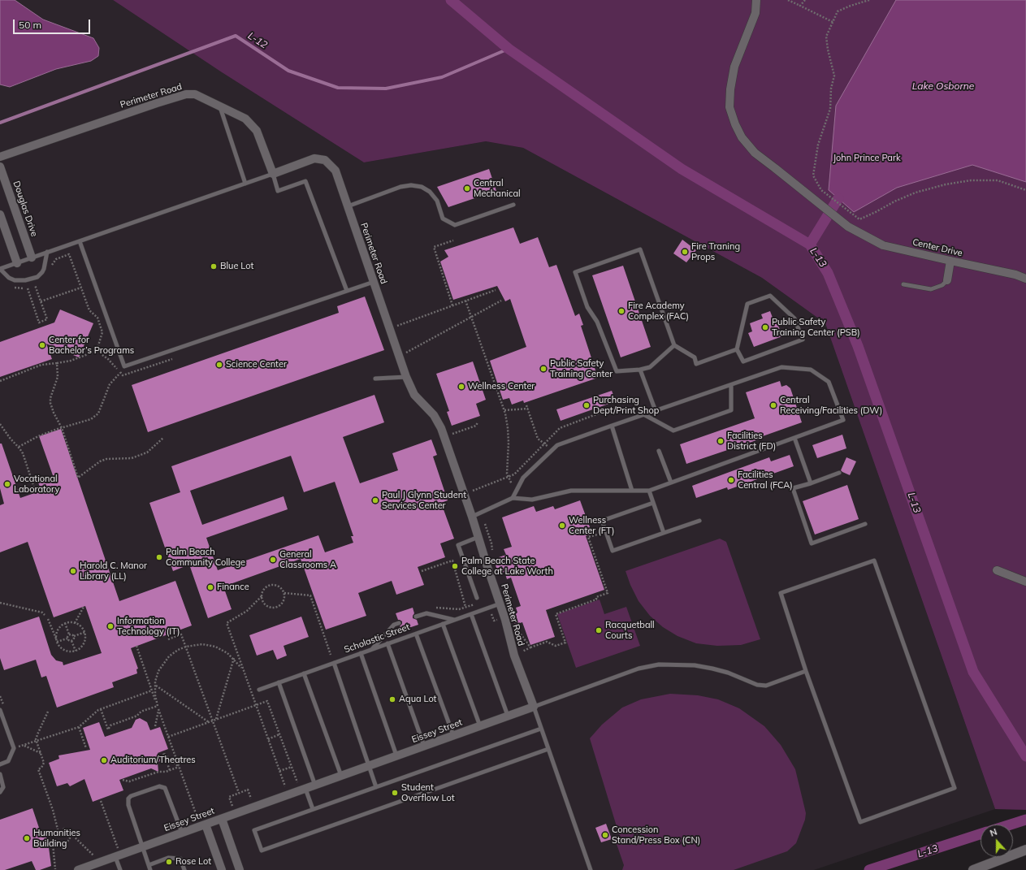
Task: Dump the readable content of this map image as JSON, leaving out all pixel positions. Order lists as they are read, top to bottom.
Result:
{
  "streets": {
    "street": [
      "Perimeter Road",
      "Douglas Drive",
      "Center Drive",
      "Eissey Street"
    ],
    "lane": ["Scholastic Street"]
  },
  "crossings": [
    ["Perimeter Road", "Scholastic Street"],
    ["Perimeter Road", "Eissey Street"]
  ],
  "water": ["L-12", "Lake Osborne", "L-13"],
  "parks": ["John Prince Park"],
  "places": [
    "Central Mechanical",
    "Fire Traning Props",
    "Blue Lot",
    "Fire Academy Complex (FAC)",
    "Public Safety Training Center (PSB)",
    "Center for Bachelor’s Programs",
    "Science Center",
    "Public Safety Training Center",
    "Wellness Center",
    "Purchasing Dept/Print Shop",
    "Central Receiving/Facilities (DW)",
    "Facilities District (FD)",
    "Facilities Central (FCA)",
    "Vocational Laboratory",
    "Paul J Glynn Student Services Center",
    "Wellness Center (FT)",
    "Palm Beach Community College",
    "General Classrooms A",
    "Palm Beach State College at Lake Worth",
    "Harold C. Manor Library (LL)",
    "Finance",
    "Information Technology (IT)",
    "Racquetball Courts",
    "Aqua Lot",
    "Auditorium/Theatres",
    "Student Overflow Lot",
    "Concession Stand/Press Box (CN)",
    "Humanities Building",
    "Rose Lot"
  ],
  "scale_bar": "50 m",
  "north": "top"
}
